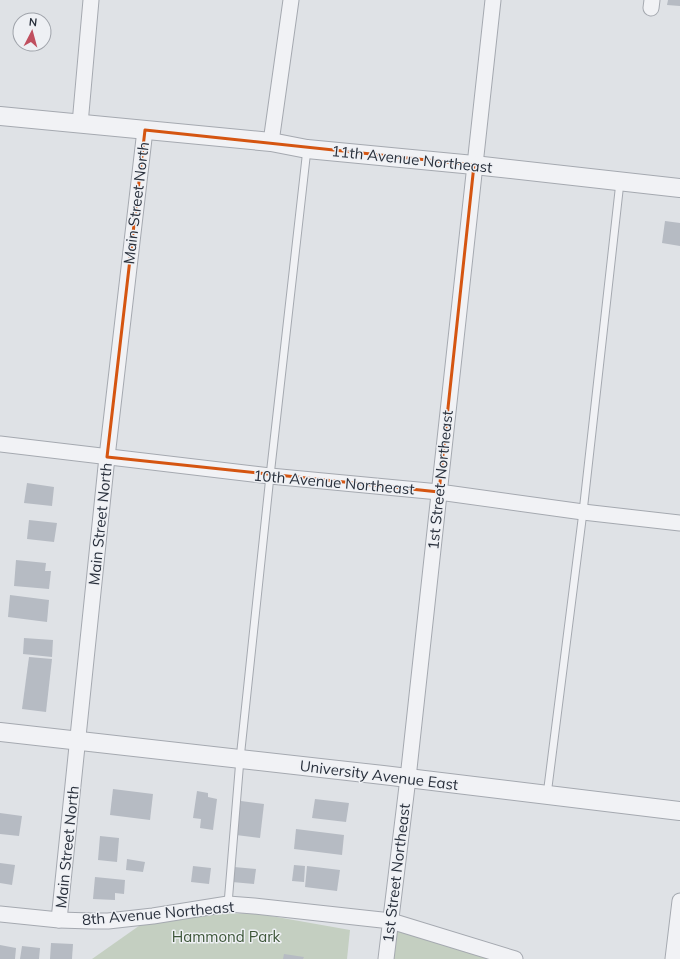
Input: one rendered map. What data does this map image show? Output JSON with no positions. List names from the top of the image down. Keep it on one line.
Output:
{"streets":{"street":["11th Avenue Northeast","Main Street North","1st Street Northeast","10th Avenue Northeast","University Avenue East","8th Avenue Northeast"]},"crossings":[["11th Avenue Northeast","Main Street North"],["11th Avenue Northeast","1st Street Northeast"],["Main Street North","10th Avenue Northeast"],["Main Street North","University Avenue East"],["Main Street North","8th Avenue Northeast"],["1st Street Northeast","10th Avenue Northeast"],["1st Street Northeast","University Avenue East"],["1st Street Northeast","8th Avenue Northeast"]],"parks":["Hammond Park"],"north":"top"}
